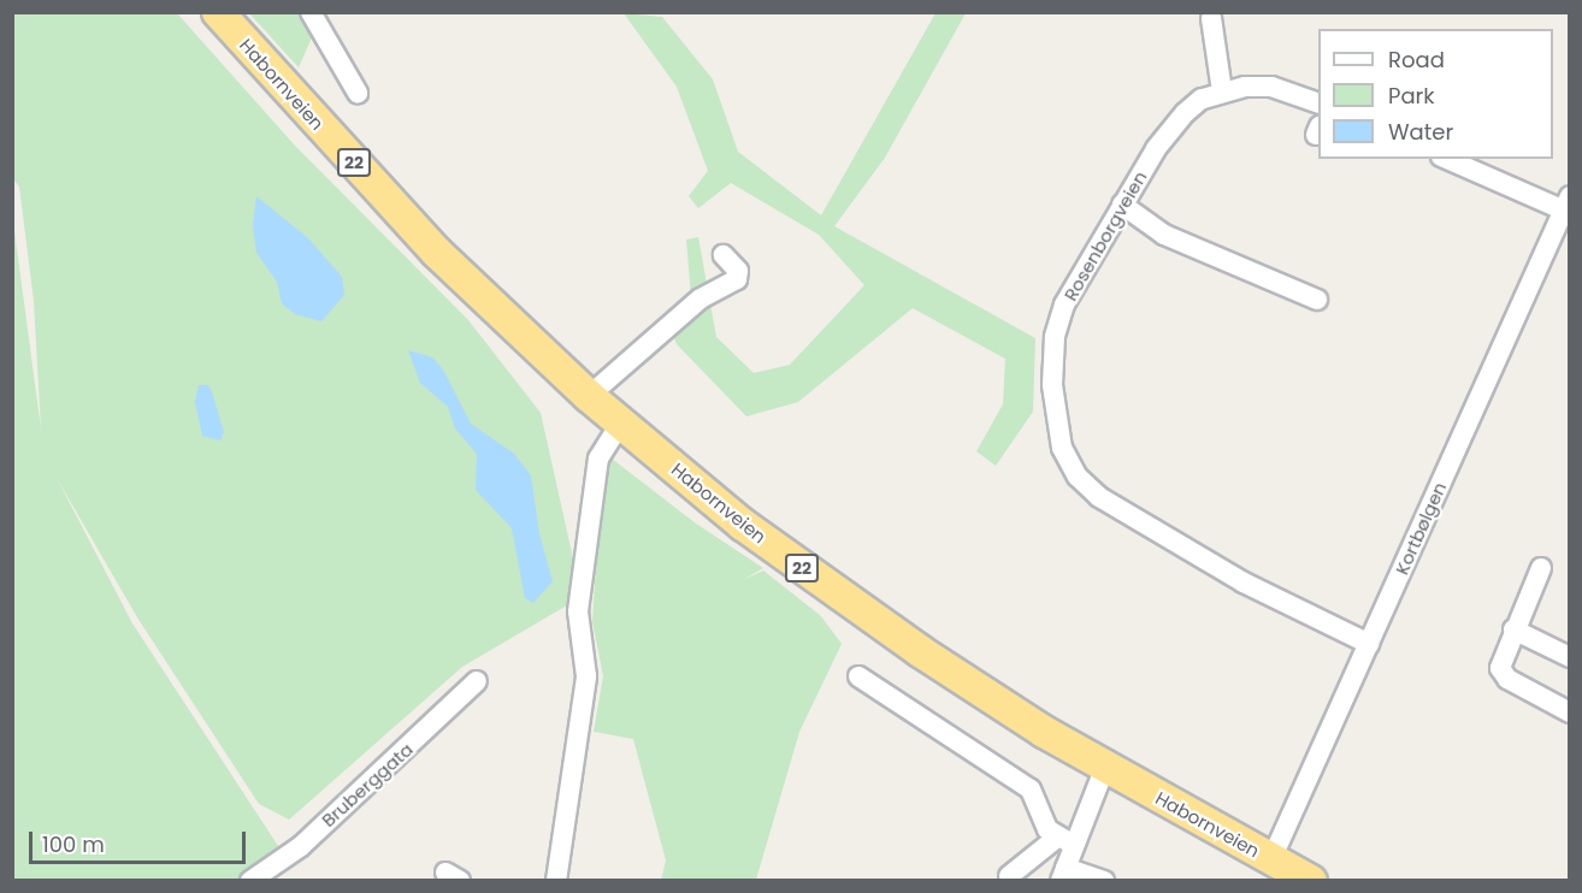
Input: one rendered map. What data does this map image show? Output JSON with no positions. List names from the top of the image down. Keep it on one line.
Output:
{"streets":{"highway":["Habornveien","22"],"street":["Rosenborgveien","Kortbølgen","Bruberggata"]},"crossings":[["Habornveien","Kortbølgen"],["Rosenborgveien","Kortbølgen"]],"legend":["Road","Park","Water"],"scale_bar":"100 m"}
